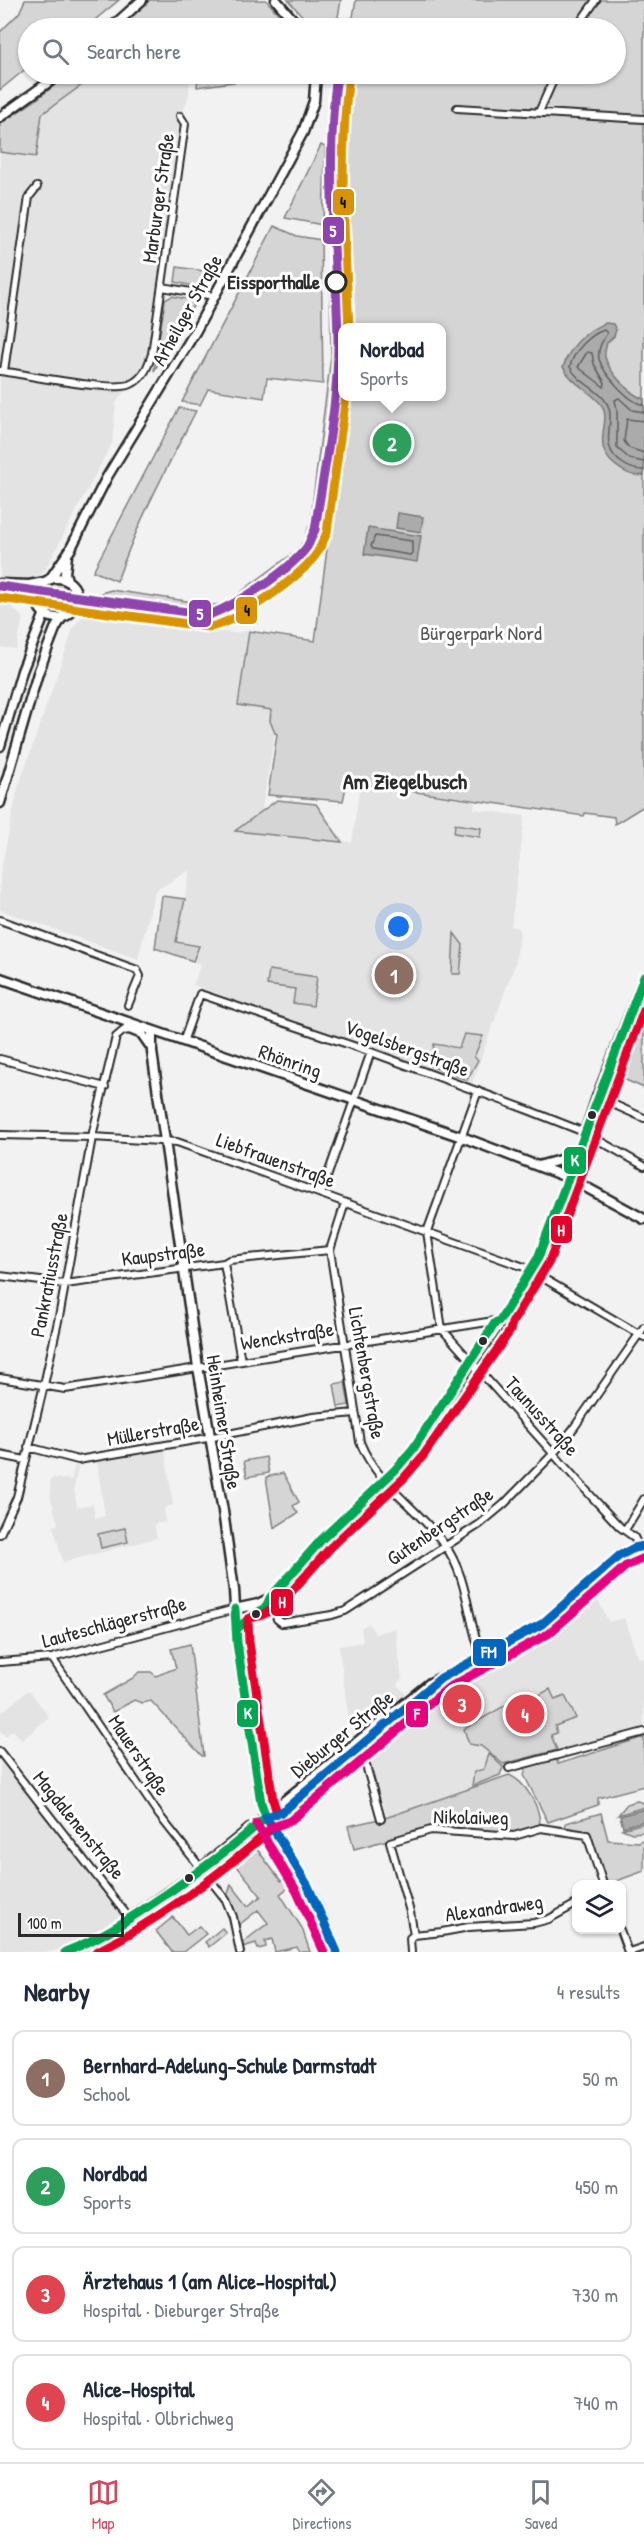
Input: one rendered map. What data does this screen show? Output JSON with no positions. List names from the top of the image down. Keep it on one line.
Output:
{"streets":{"main road":["Arheilger Straße","Rhönring","Heinheimer Straße","Dieburger Straße"],"street":["Marburger Straße","Vogelsbergstraße","Liebfrauenstraße","Kaupstraße","Pankratiusstraße","Wenckstraße","Lichtenbergstraße","Taunusstraße","Müllerstraße","Gutenbergstraße","Lauteschlägerstraße","Mauerstraße","Nikolaiweg","Magdalenenstraße","Alexandraweg"]},"crossings":[["Marburger Straße","Arheilger Straße"],["Vogelsbergstraße","Rhönring"],["Rhönring","Heinheimer Straße"],["Liebfrauenstraße","Pankratiusstraße"],["Liebfrauenstraße","Lichtenbergstraße"],["Liebfrauenstraße","Heinheimer Straße"],["Liebfrauenstraße","Gutenbergstraße"],["Kaupstraße","Pankratiusstraße"],["Kaupstraße","Lichtenbergstraße"],["Kaupstraße","Heinheimer Straße"],["Pankratiusstraße","Wenckstraße"],["Pankratiusstraße","Müllerstraße"],["Wenckstraße","Lichtenbergstraße"],["Wenckstraße","Taunusstraße"],["Wenckstraße","Heinheimer Straße"],["Lichtenbergstraße","Müllerstraße"],["Lichtenbergstraße","Gutenbergstraße"],["Lichtenbergstraße","Dieburger Straße"],["Taunusstraße","Gutenbergstraße"],["Taunusstraße","Dieburger Straße"],["Heinheimer Straße","Müllerstraße"],["Heinheimer Straße","Lauteschlägerstraße"],["Heinheimer Straße","Dieburger Straße"],["Lauteschlägerstraße","Mauerstraße"],["Dieburger Straße","Mauerstraße"],["Dieburger Straße","Magdalenenstraße"],["Nikolaiweg","Alexandraweg"]],"districts":["Am Ziegelbusch"],"parks":["Bürgerpark Nord"],"places":["Eissporthalle"],"lines":["transit line 5","tram line 4","transit line K","transit line H","transit line FM","transit line F"],"scale_bar":"100 m","page":{"search":"Search here","popup":["Nordbad","Sports"],"pins":["2","1","3","4"],"scale":"100 m","heading":["Nearby","4 results"],"list":[{"mark":"1","name":"Bernhard-Adelung-Schule Darmstadt","note":"School","value":"50 m"},{"mark":"2","name":"Nordbad","note":"Sports","value":"450 m"},{"mark":"3","name":"Ärztehaus 1 (am Alice-Hospital)","note":"Hospital · Dieburger Straße","value":"730 m"},{"mark":"4","name":"Alice-Hospital","note":"Hospital · Olbrichweg","value":"740 m"}],"nav":["Map","Directions","Saved"]}}
